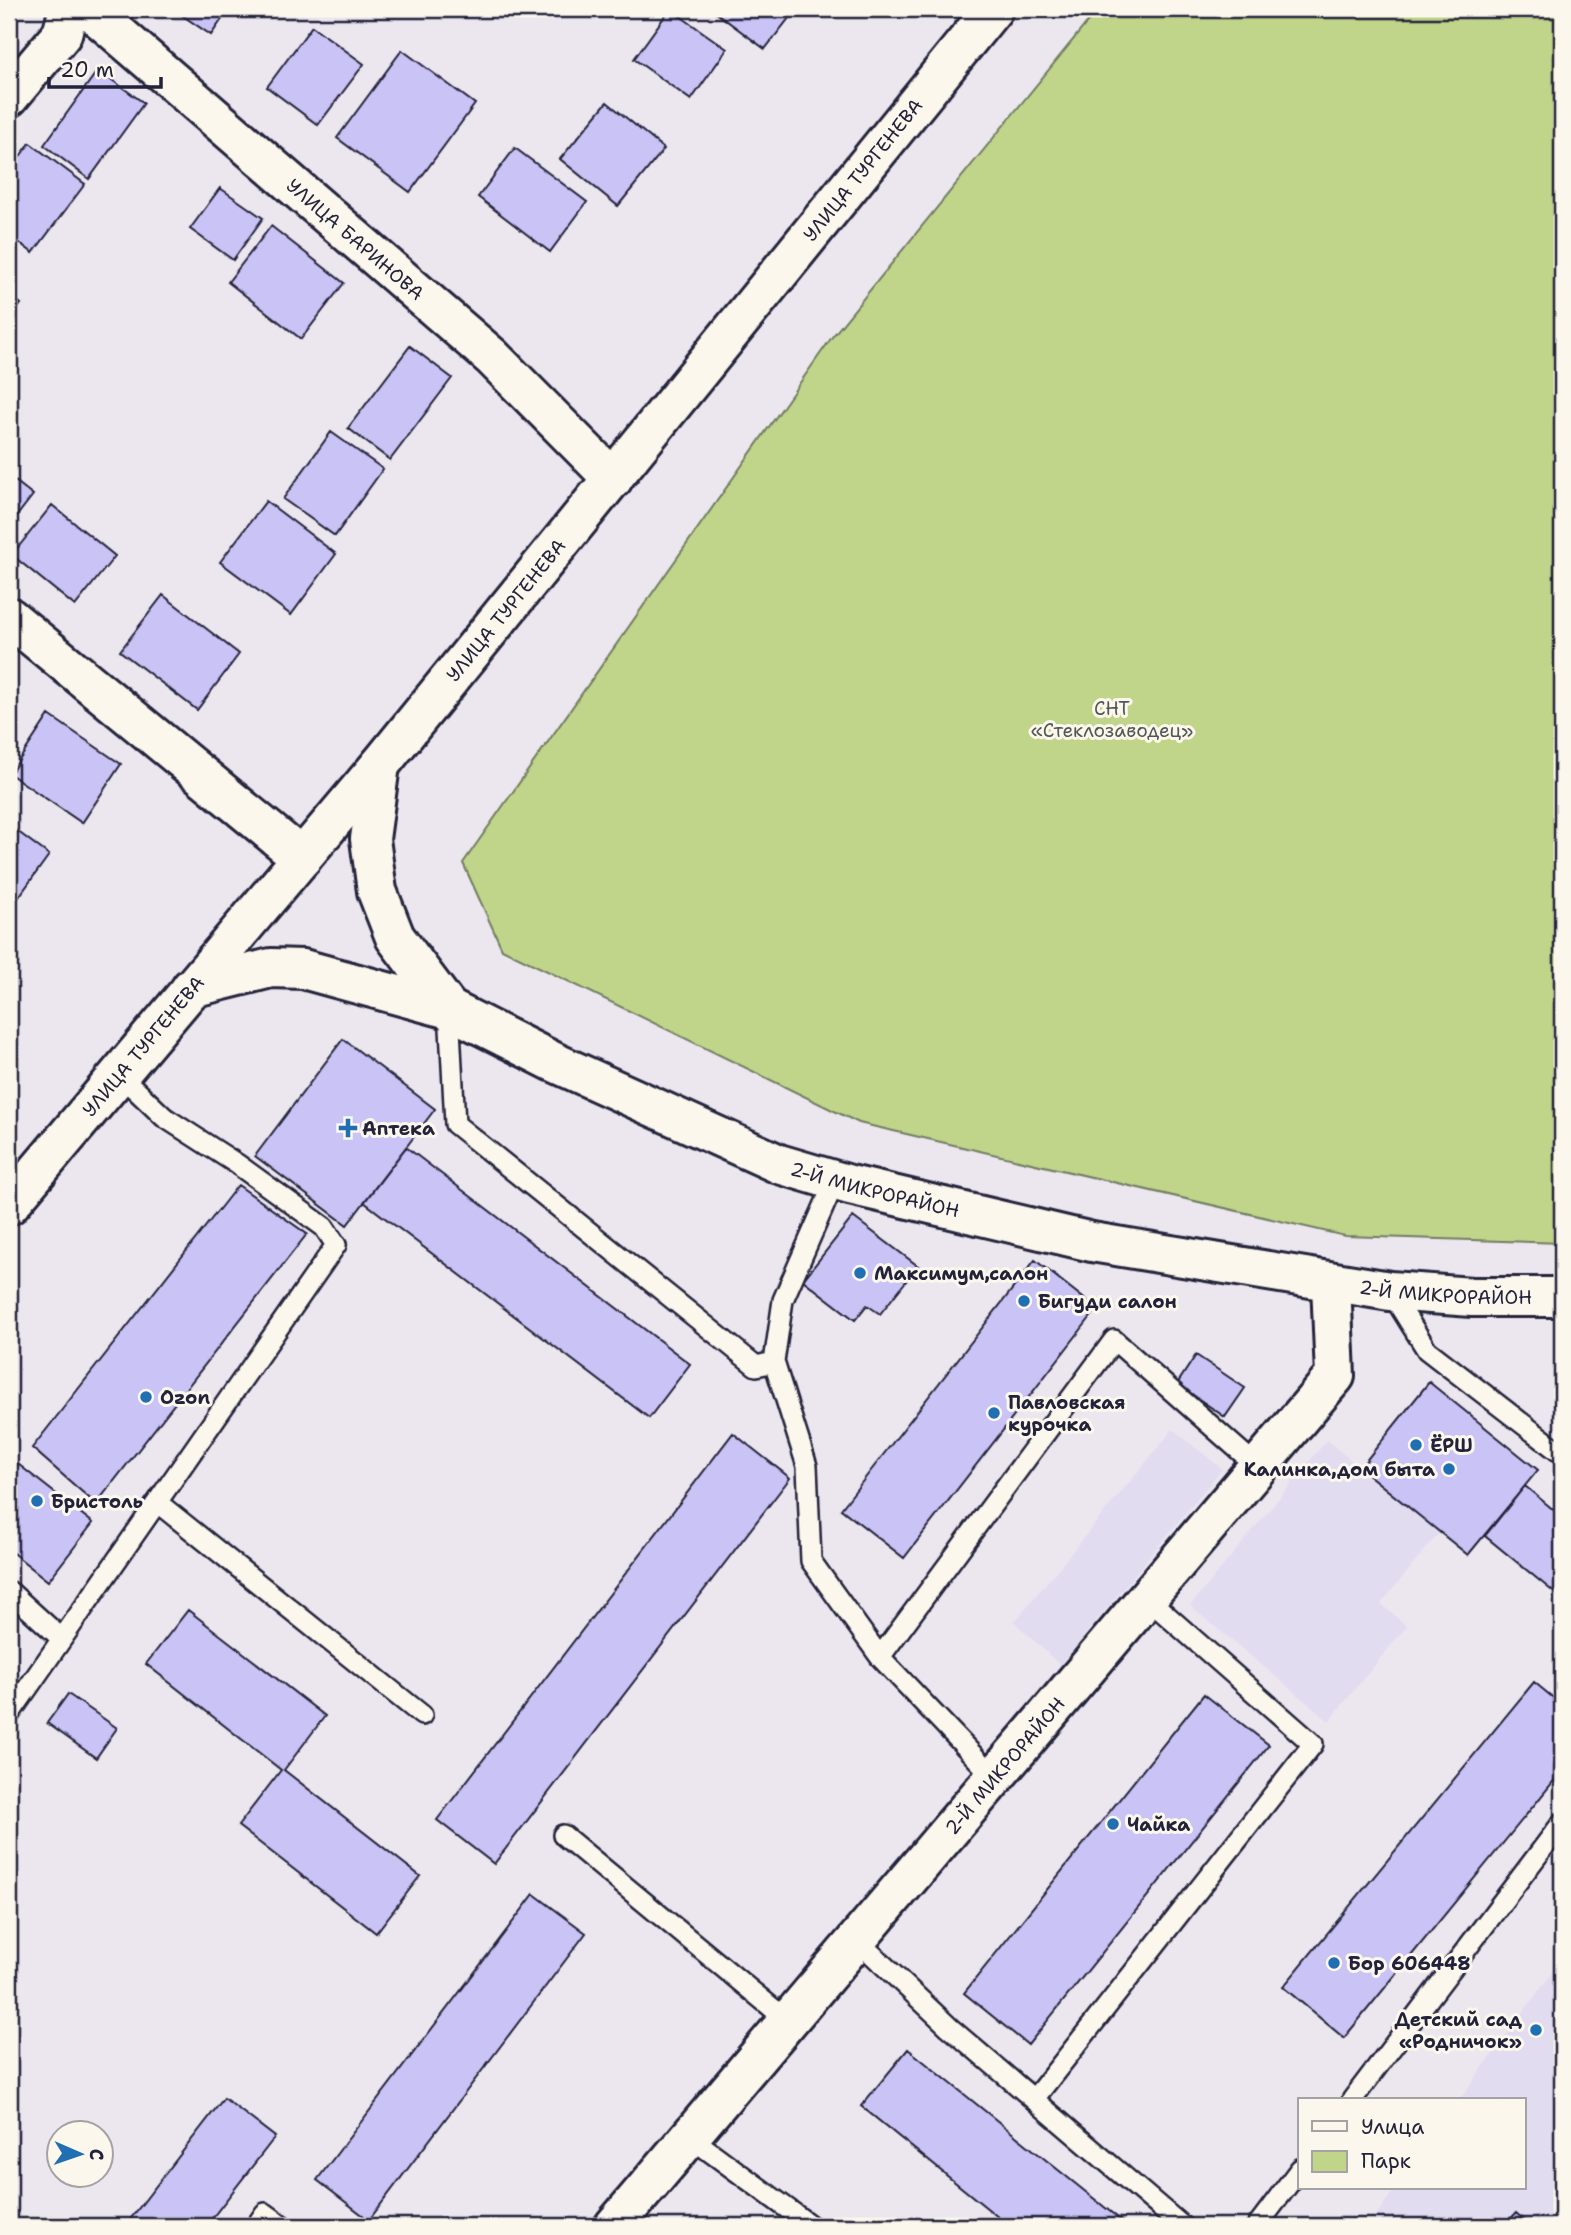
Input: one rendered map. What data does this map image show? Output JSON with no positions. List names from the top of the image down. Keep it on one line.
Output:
{"streets":{"street":["УЛИЦА ТУРГЕНЕВА","УЛИЦА БАРИНОВА","2-Й МИКРОРАЙОН"]},"crossings":[["УЛИЦА ТУРГЕНЕВА","УЛИЦА БАРИНОВА"]],"parks":["СНТ «Стеклозаводец»"],"places":{"health":["Аптека"],"other":["Максимум,салон","Бигуди салон","Ozon","Павловская курочка","ЁРШ","Калинка,дом быта","Бристоль","Чайка","Бор 606448","Детский сад «Родничок»"]},"legend":["Улица","Парк"],"scale_bar":"20 m","north":"right"}
